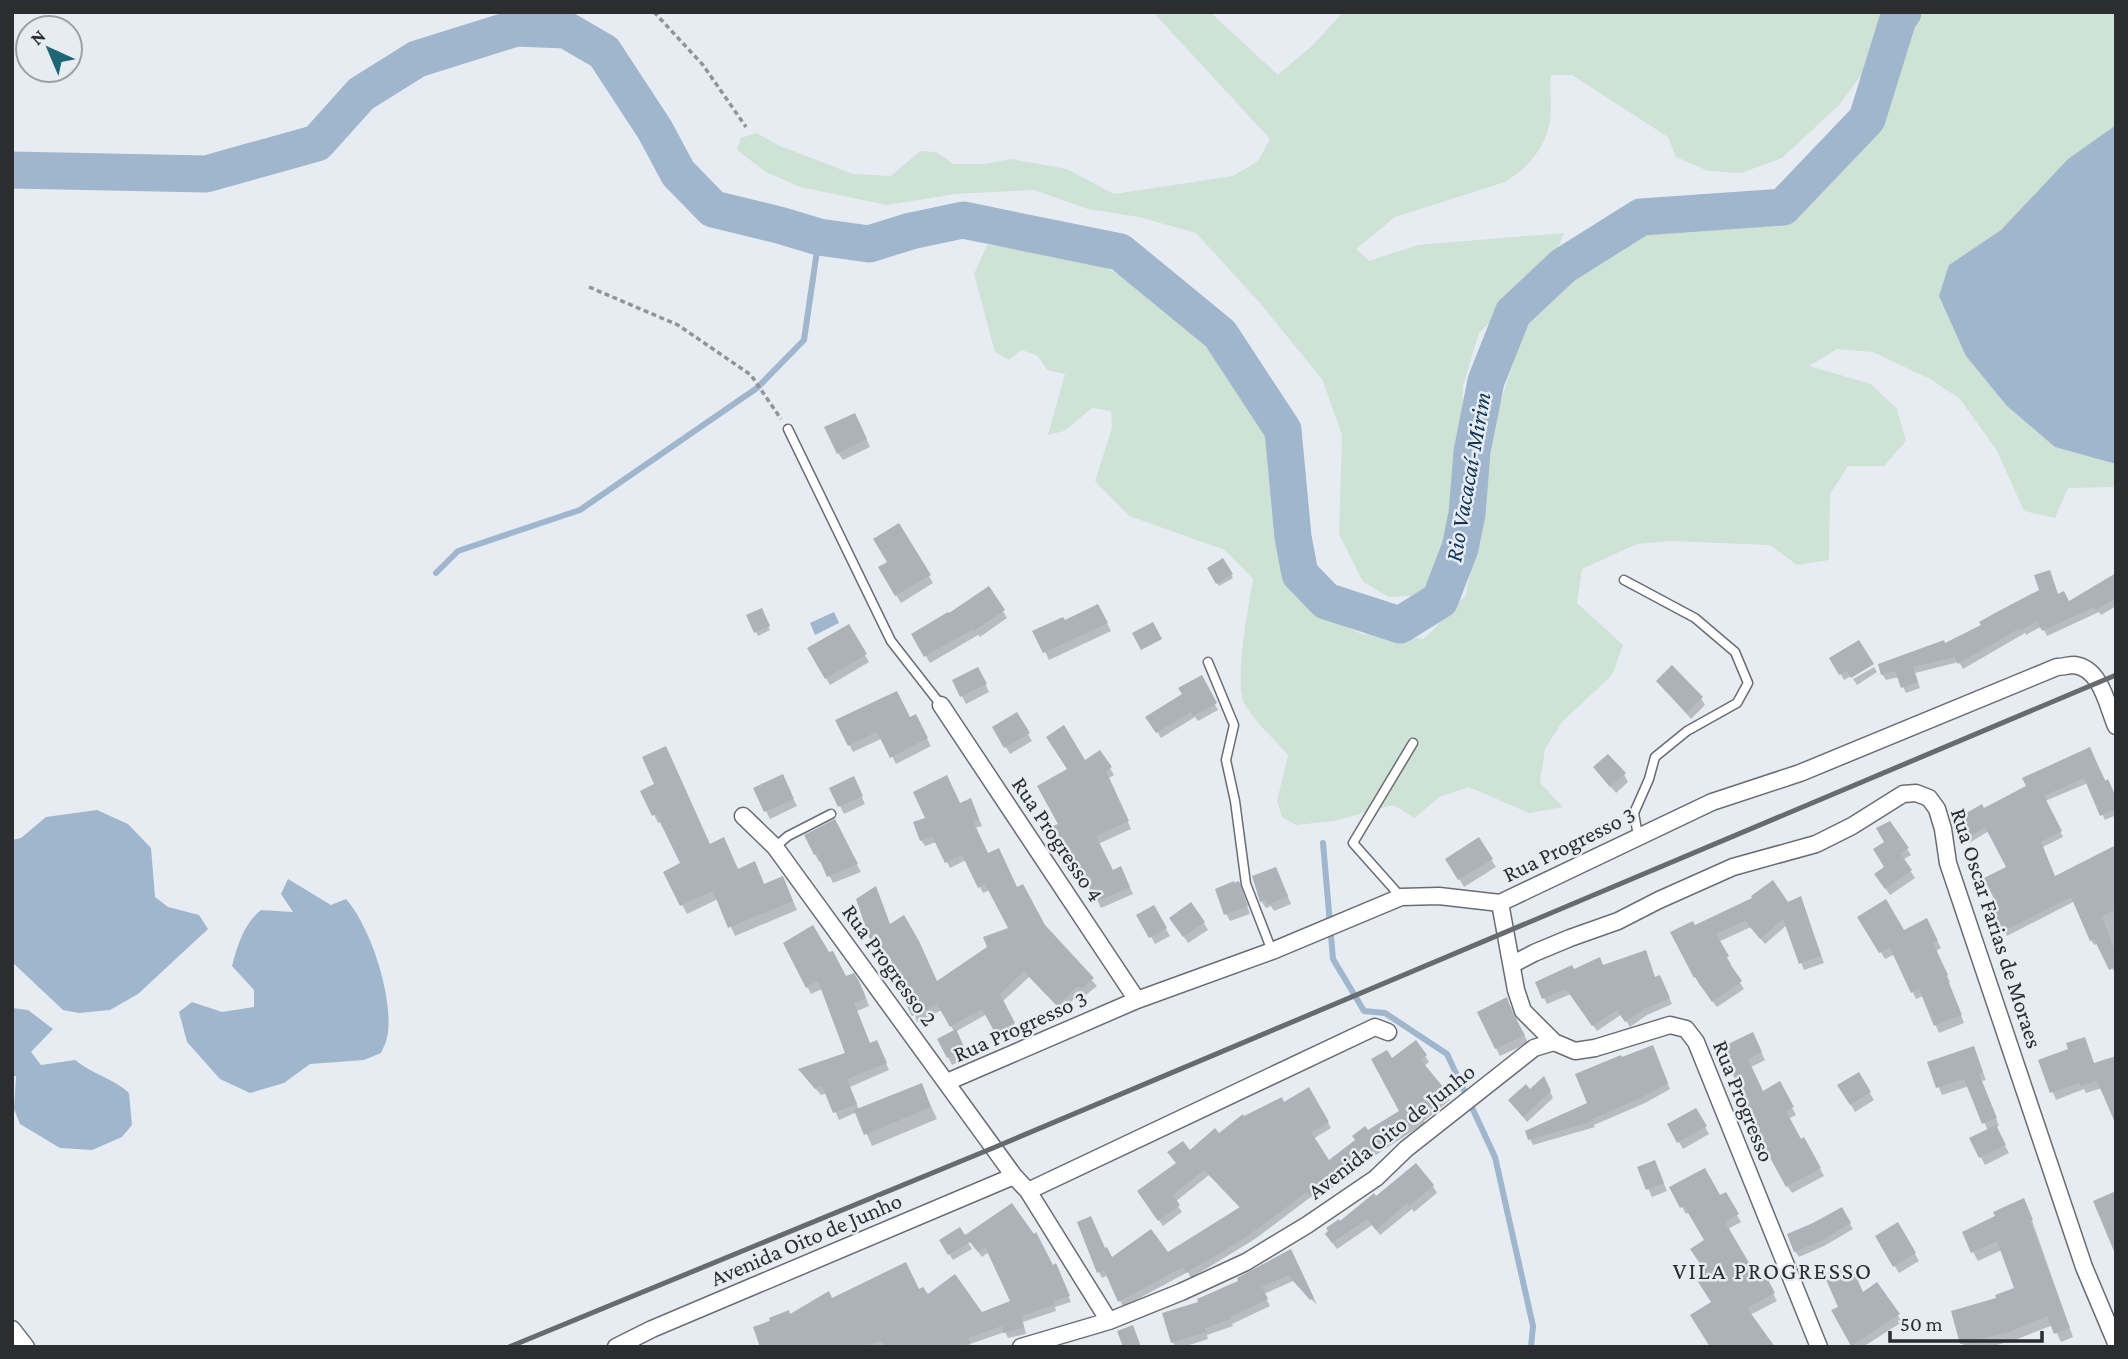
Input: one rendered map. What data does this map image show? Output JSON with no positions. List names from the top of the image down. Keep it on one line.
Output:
{"streets":{"street":["Rua Progresso 4","Rua Progresso 3","Rua Oscar Farias de Moraes","Rua Progresso 2","Rua Progresso","Avenida Oito de Junho"]},"crossings":[["Rua Progresso 4","Rua Progresso 3"],["Rua Progresso 3","Rua Progresso 2"],["Rua Progresso 2","Avenida Oito de Junho"],["Rua Progresso","Avenida Oito de Junho"]],"districts":["VILA PROGRESSO"],"water":["Rio Vacacaí-Mirim"],"scale_bar":"50 m","north":"top left"}
